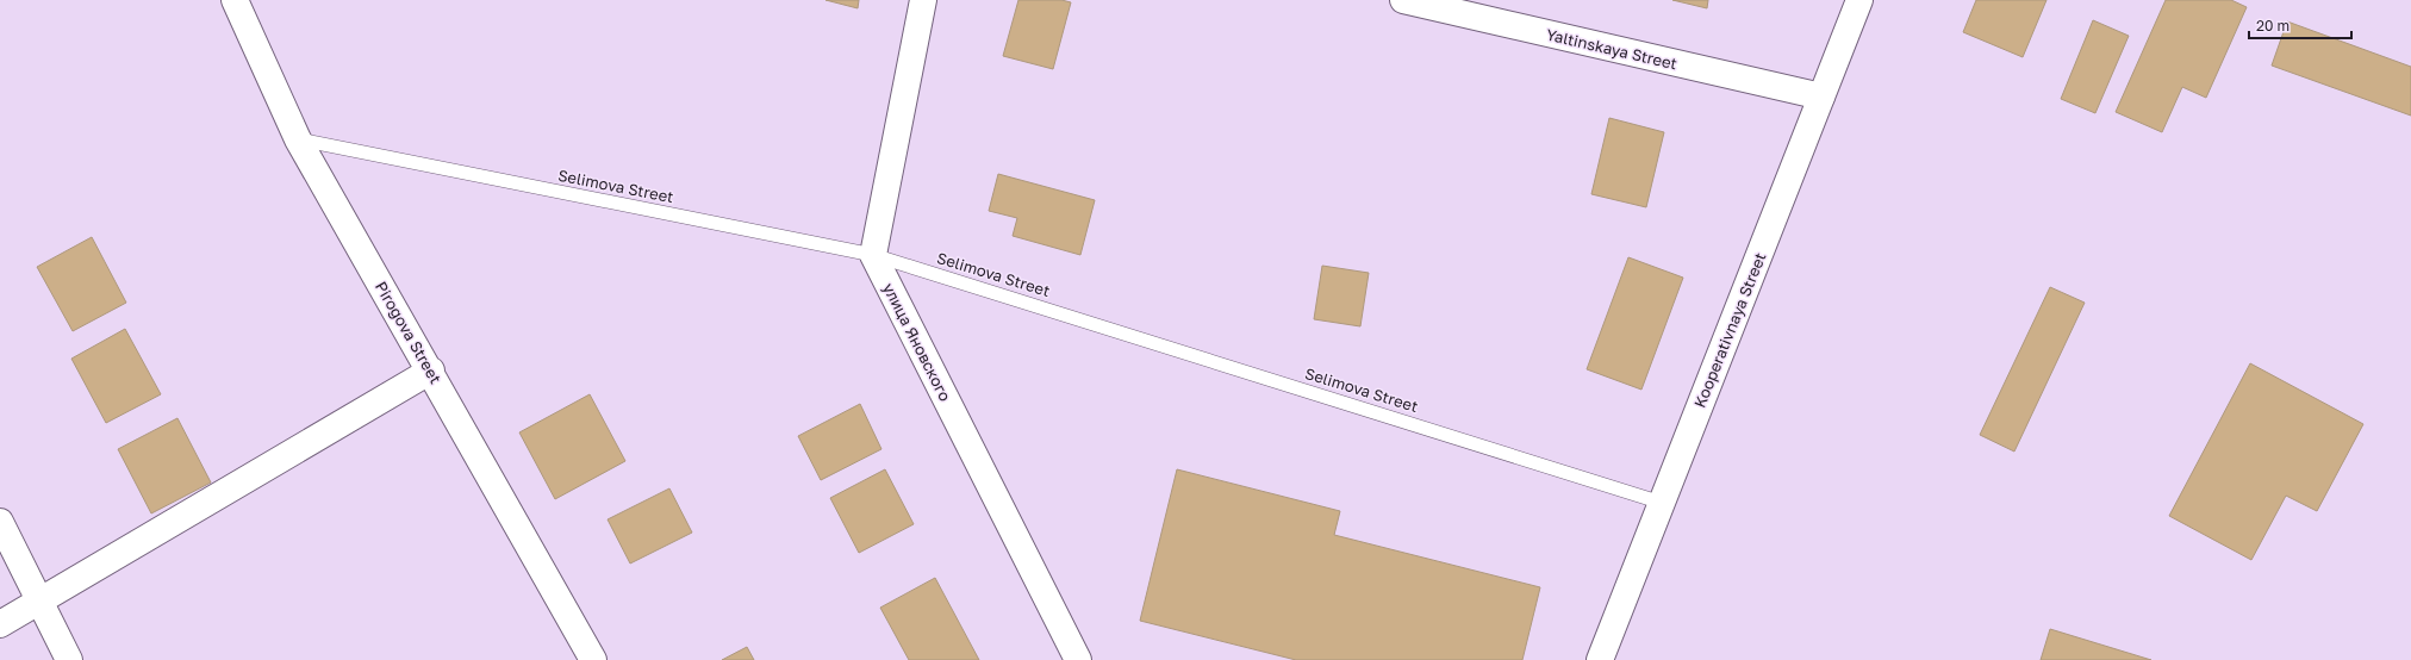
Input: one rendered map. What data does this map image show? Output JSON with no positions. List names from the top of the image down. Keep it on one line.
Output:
{"streets":{"street":["Yaltinskaya Street","Kooperativnaya Street","Pirogova Street","улица Яновского"],"lane":["Selimova Street"]},"crossings":[["Yaltinskaya Street","Kooperativnaya Street"],["Selimova Street","Kooperativnaya Street"],["Selimova Street","Pirogova Street"],["Selimova Street","улица Яновского"]],"scale_bar":"20 m"}
